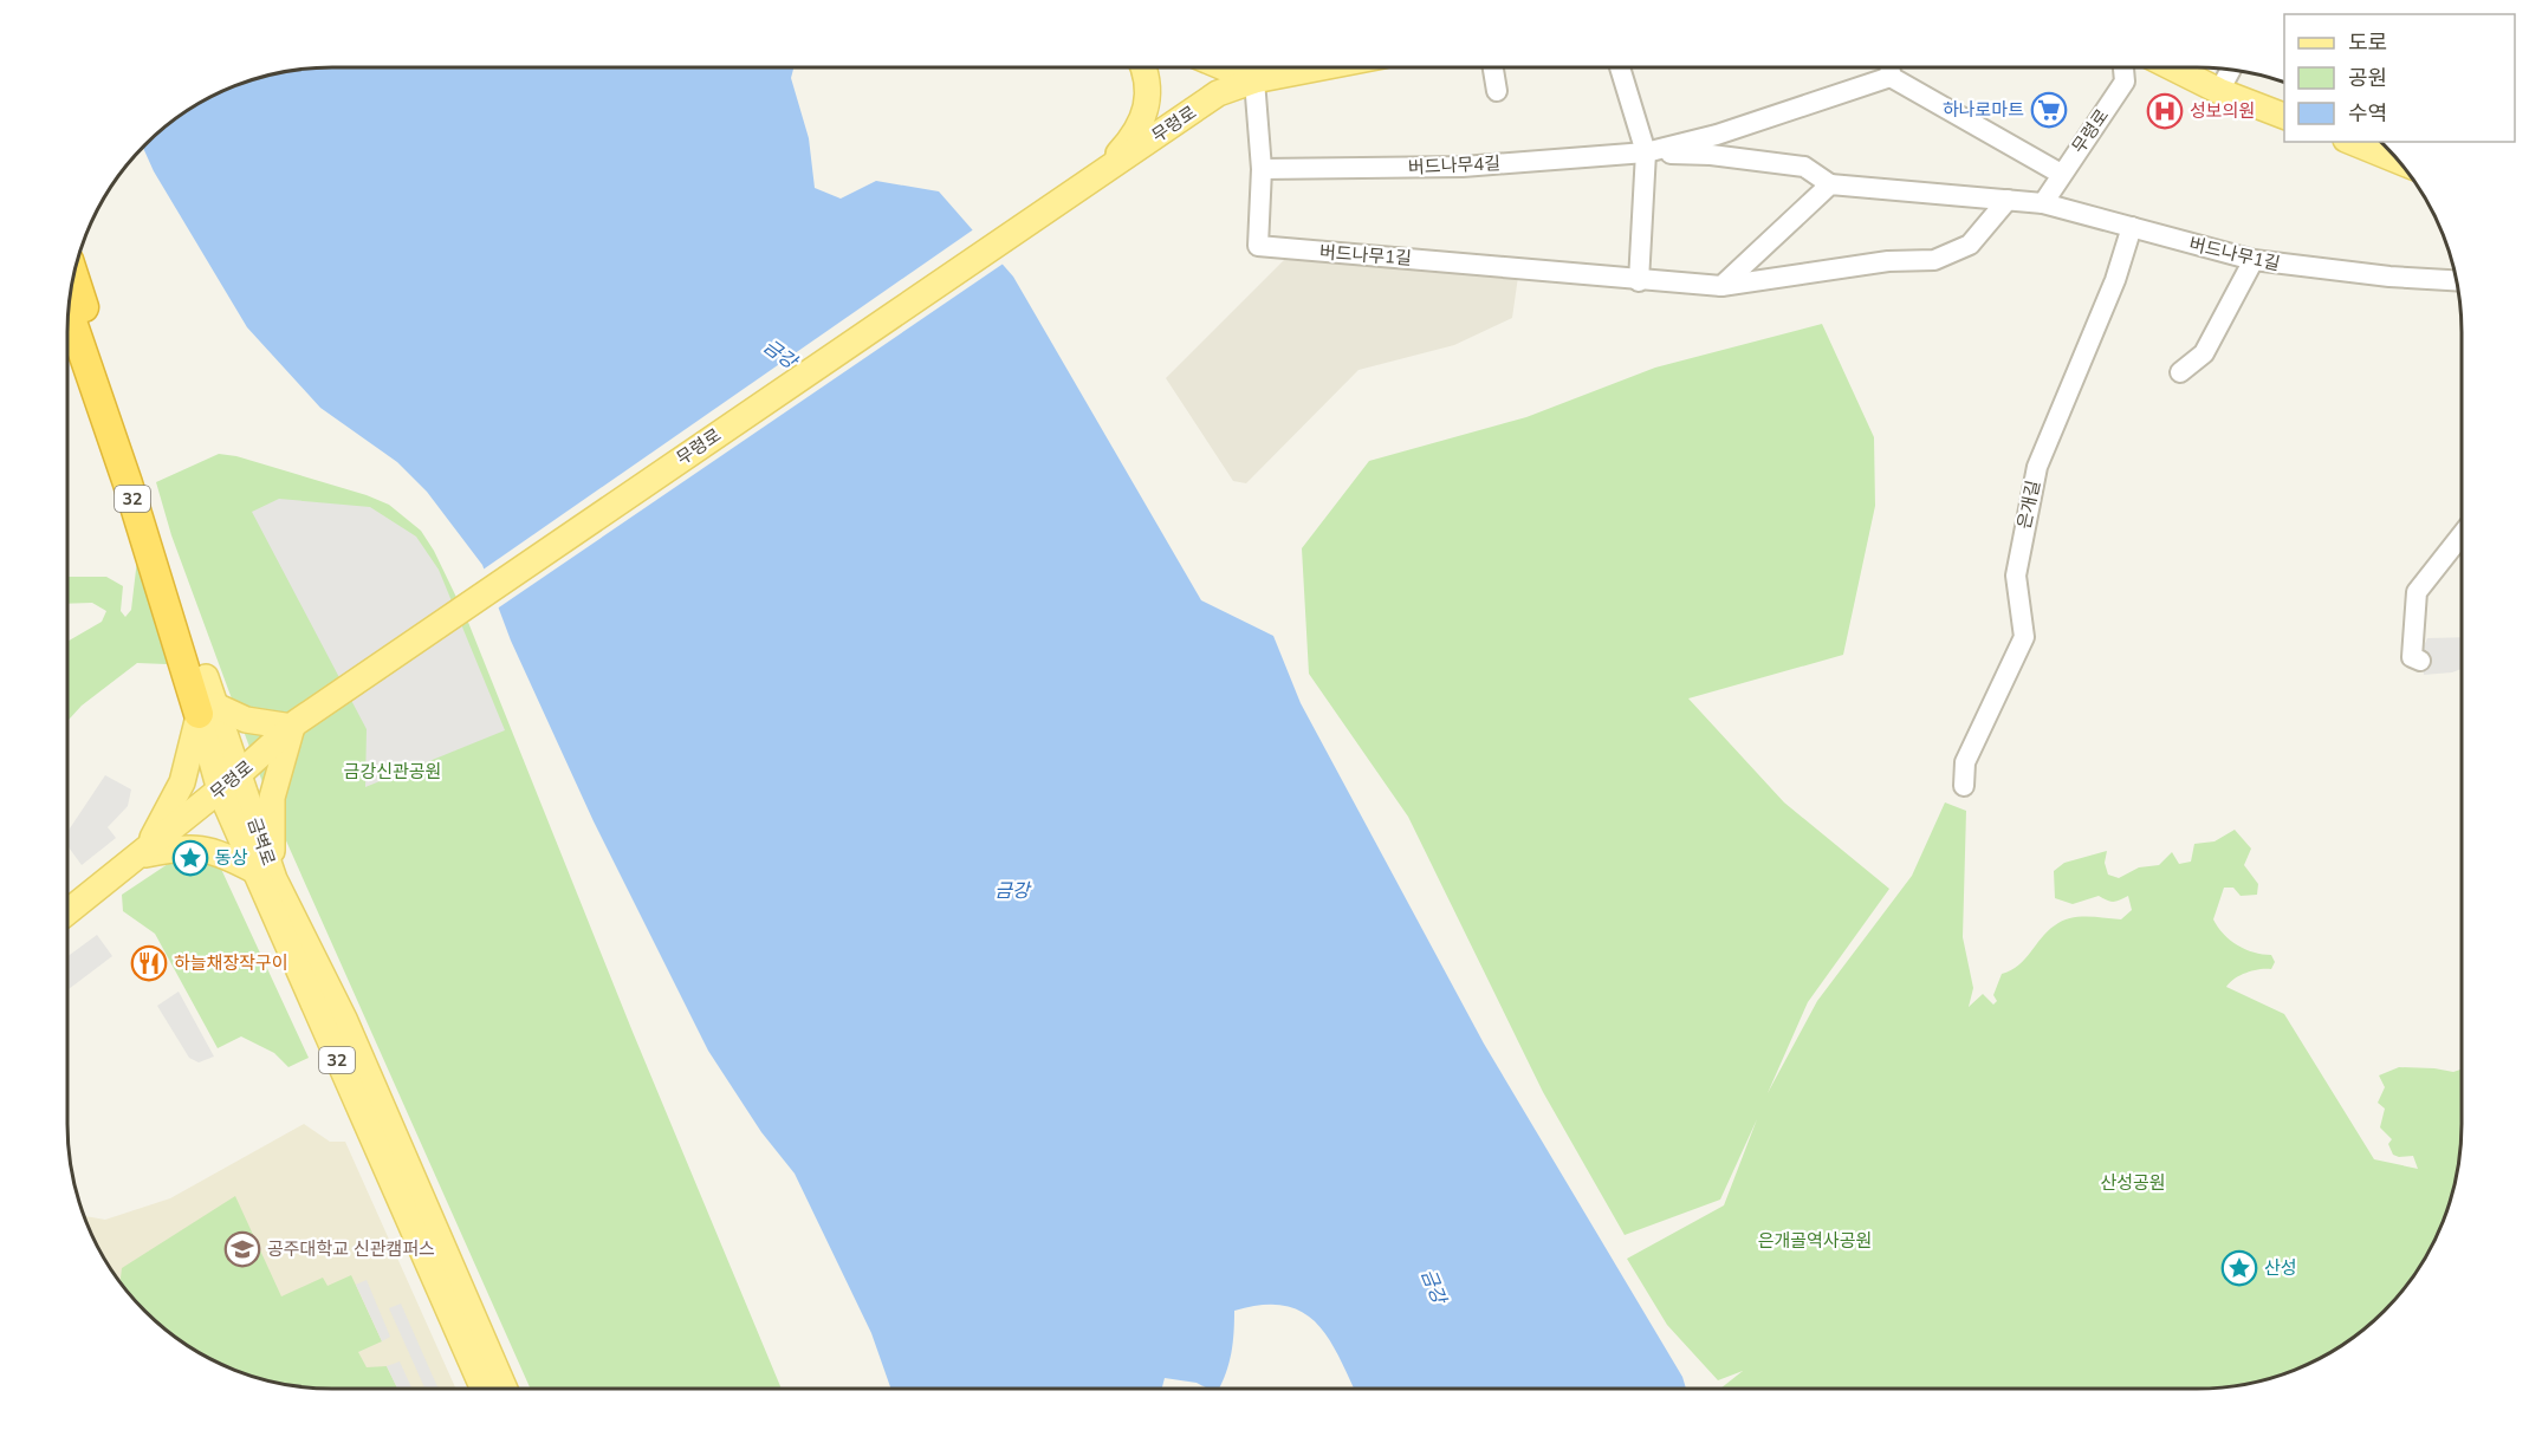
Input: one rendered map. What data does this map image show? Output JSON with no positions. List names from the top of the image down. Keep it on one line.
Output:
{"streets":{"highway":["32","금벽로"],"main road":["무령로"],"street":["버드나무4길","버드나무1길","은개길"]},"crossings":[["무령로","버드나무1길"],["무령로","금벽로"],["버드나무4길","버드나무1길"],["버드나무1길","은개길"]],"water":["금강"],"parks":["금강신관공원","산성공원","은개골역사공원"],"places":{"supermarket":["하나로마트"],"hospital":["성보의원"],"place":["동상","산성"],"restaurant":["하늘채장작구이"],"school or university":["공주대학교 신관캠퍼스"]},"legend":["도로","공원","수역"]}
